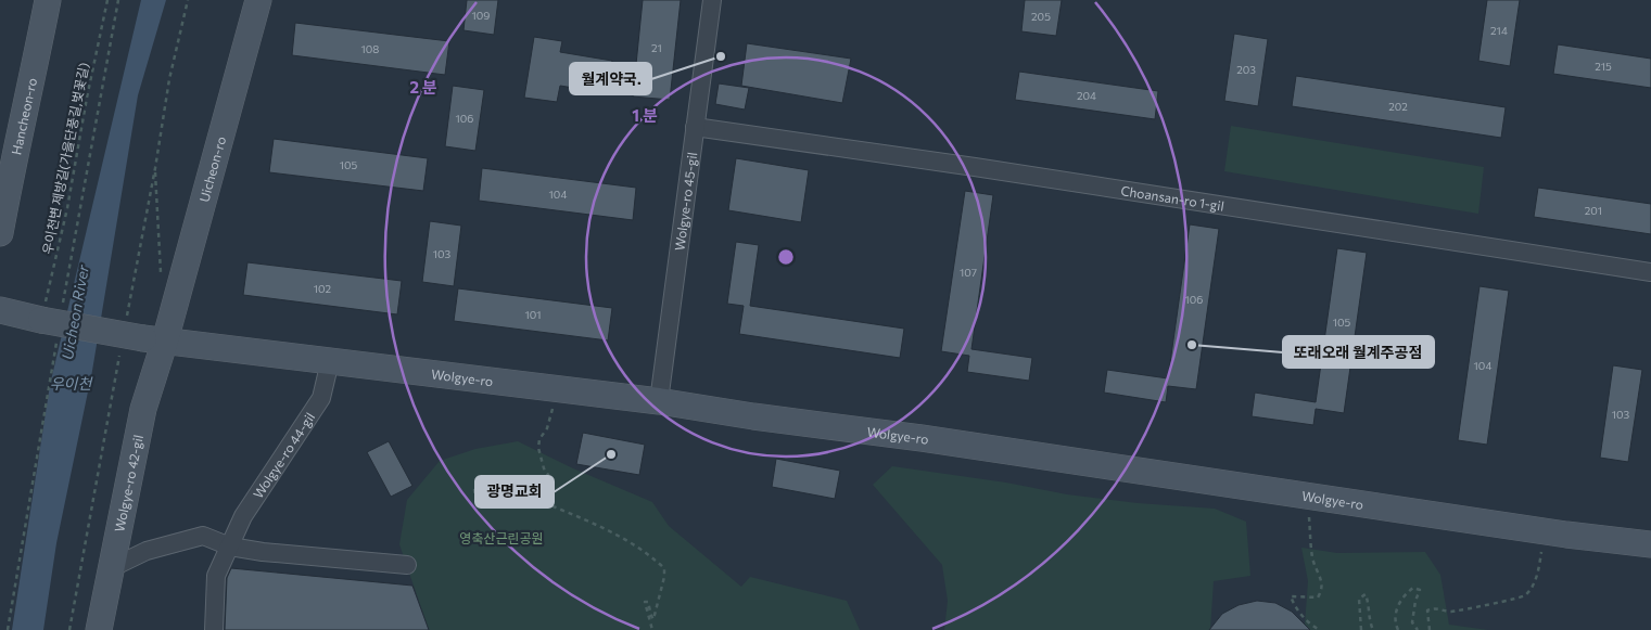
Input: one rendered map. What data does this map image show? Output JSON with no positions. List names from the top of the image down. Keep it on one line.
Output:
{"streets":{"main road":["Hancheon-ro","Uicheon-ro","Wolgye-ro","Wolgye-ro 42-gil"],"street":["Choansan-ro 1-gil","Wolgye-ro 45-gil","Wolgye-ro 44-gil"],"path":["우이천변 제방길(가을단풍길,벚꽃길)"]},"crossings":[["우이천변 제방길(가을단풍길,벚꽃길)","Wolgye-ro"],["Uicheon-ro","Wolgye-ro"],["Uicheon-ro","Wolgye-ro 42-gil"],["Choansan-ro 1-gil","Wolgye-ro 45-gil"],["Wolgye-ro 45-gil","Wolgye-ro"],["Wolgye-ro","Wolgye-ro 44-gil"],["Wolgye-ro","Wolgye-ro 42-gil"]],"water":["Uicheon River","우이천"],"parks":["영축산근린공원"],"places":["월계약국.","또래오래 월계주공점","광명교회"],"house_numbers":["109","205","214","21","108","215","203","204","202","106","105","104","201","103","107","102","106","101","105","104","103"],"rings":["2 분","1 분"]}
